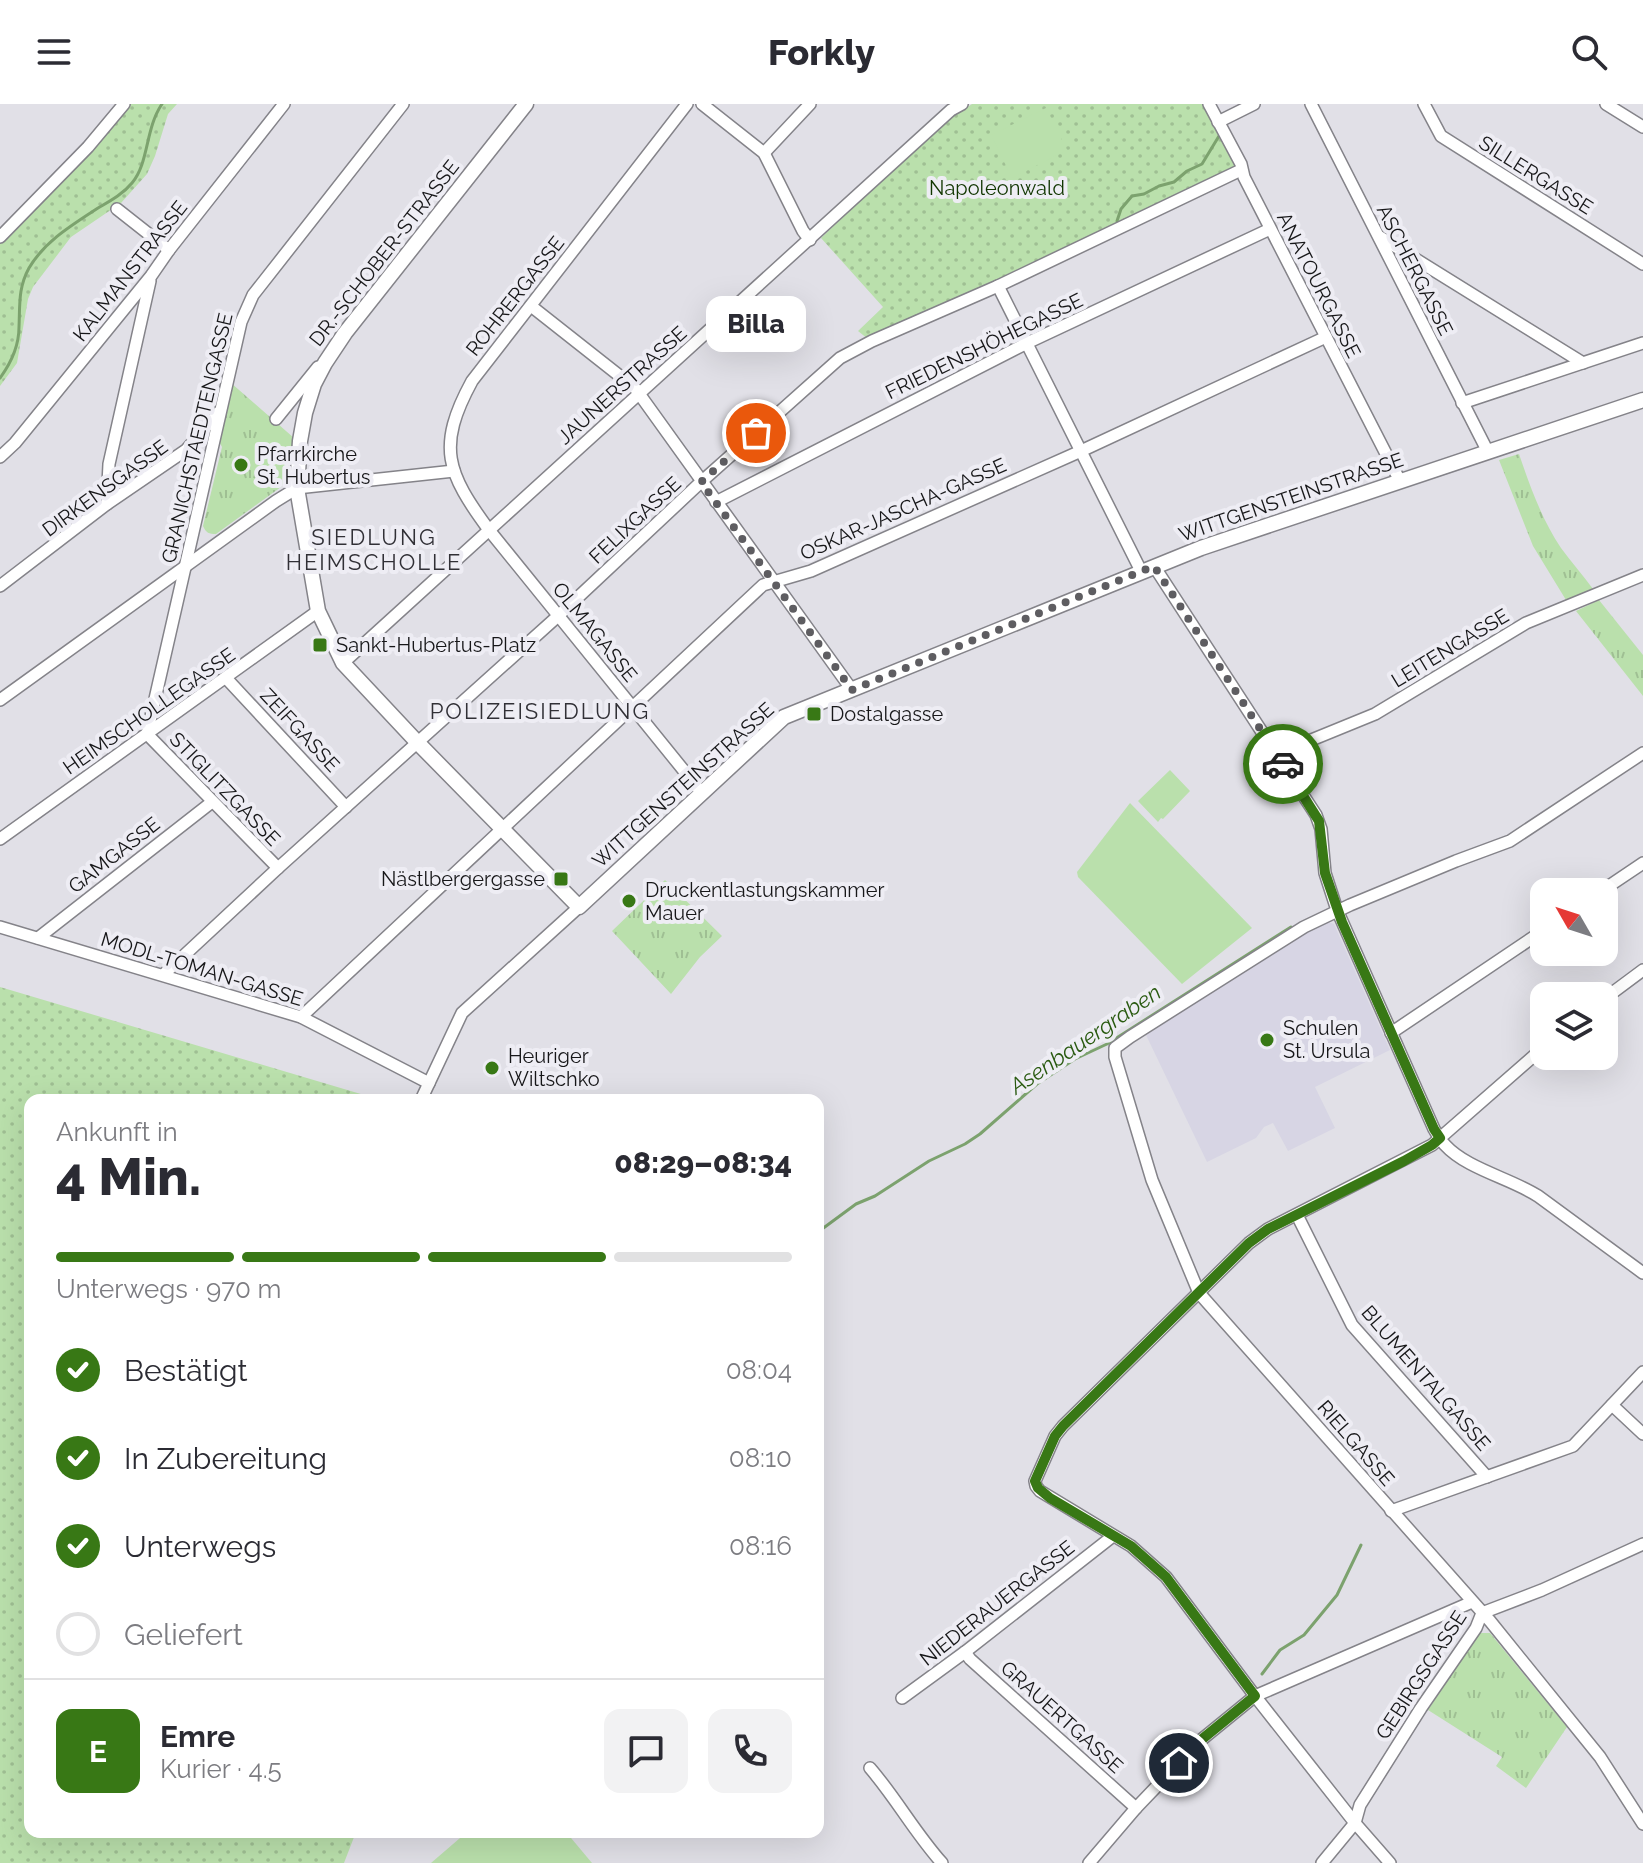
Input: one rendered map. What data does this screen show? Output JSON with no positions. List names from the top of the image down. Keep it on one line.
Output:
{"streets":{"street":["SILLERGASSE","DR.-SCHOBER-STRASSE","ASCHERGASSE","KALMANSTRASSE","ANATOURGASSE","ROHRERGASSE","FRIEDENSHÖHEGASSE","JAUNERSTRASSE","GRANICHSTAEDTENGASSE","DIRKENSGASSE","WITTGENSTEINSTRASSE","OSKAR-JASCHA-GASSE","FELIXGASSE","OLMAGASSE","LEITENGASSE","HEIMSCHOLLEGASSE","ZEIFGASSE","STIGLITZGASSE","GAMGASSE","MODL-TOMAN-GASSE","BLUMENTALGASSE","RIELGASSE","NIEDERAUERGASSE","GEBIRGSGASSE","GRAUERTGASSE"]},"crossings":[["ASCHERGASSE","WITTGENSTEINSTRASSE"],["ANATOURGASSE","FRIEDENSHÖHEGASSE"],["ANATOURGASSE","WITTGENSTEINSTRASSE"],["ANATOURGASSE","OSKAR-JASCHA-GASSE"],["ANATOURGASSE","FELIXGASSE"],["ROHRERGASSE","JAUNERSTRASSE"],["ROHRERGASSE","OLMAGASSE"],["JAUNERSTRASSE","OLMAGASSE"],["GRANICHSTAEDTENGASSE","DIRKENSGASSE"],["GRANICHSTAEDTENGASSE","HEIMSCHOLLEGASSE"],["GRANICHSTAEDTENGASSE","STIGLITZGASSE"],["WITTGENSTEINSTRASSE","OLMAGASSE"],["WITTGENSTEINSTRASSE","MODL-TOMAN-GASSE"],["OSKAR-JASCHA-GASSE","OLMAGASSE"],["OSKAR-JASCHA-GASSE","MODL-TOMAN-GASSE"],["FELIXGASSE","OLMAGASSE"],["FELIXGASSE","ZEIFGASSE"],["FELIXGASSE","STIGLITZGASSE"],["FELIXGASSE","MODL-TOMAN-GASSE"],["HEIMSCHOLLEGASSE","ZEIFGASSE"],["HEIMSCHOLLEGASSE","STIGLITZGASSE"],["STIGLITZGASSE","GAMGASSE"],["GAMGASSE","MODL-TOMAN-GASSE"],["RIELGASSE","GEBIRGSGASSE"],["NIEDERAUERGASSE","GRAUERTGASSE"]],"districts":["SIEDLUNG HEIMSCHOLLE","POLIZEISIEDLUNG"],"water":["Asenbauergraben"],"parks":["Napoleonwald"],"places":{"other":["Billa","Pfarrkirche St. Hubertus","Druckentlastungskammer Mauer","Schulen St. Ursula","Heuriger Wiltschko"],"transit":["Sankt-Hubertus-Platz","Dostalgasse","Nästlbergergasse"]},"north":"top left","page":{"header":"Forkly","bubble":"Billa","heading":["4 Min.","Ankunft in","08:29–08:34"],"panel":["Emre","Kurier · 4.5"],"bar":"Unterwegs · 970 m","list":[["Bestätigt","08:04"],["In Zubereitung","08:10"],["Unterwegs","08:16"],"Geliefert"],"round":"E"}}
